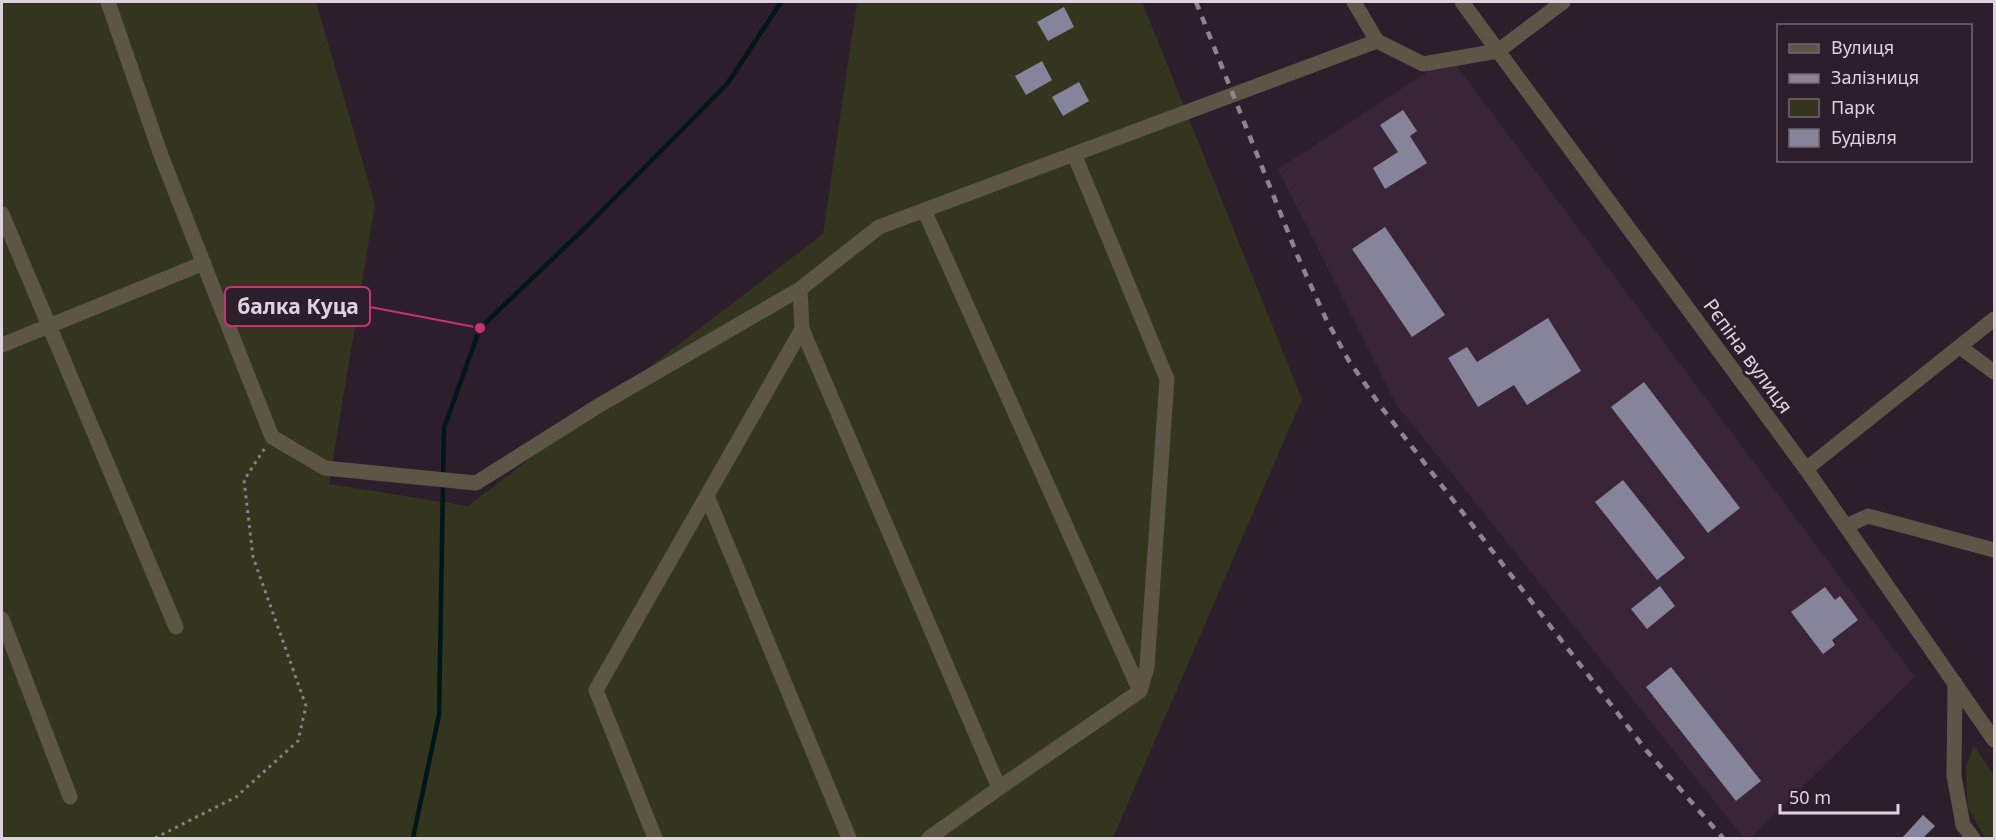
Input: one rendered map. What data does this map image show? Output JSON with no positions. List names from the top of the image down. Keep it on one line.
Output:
{"streets":{"street":["Рєпіна вулиця"]},"places":["балка Куца"],"legend":["Вулиця","Залізниця","Парк","Будівля"],"scale_bar":"50 m"}
